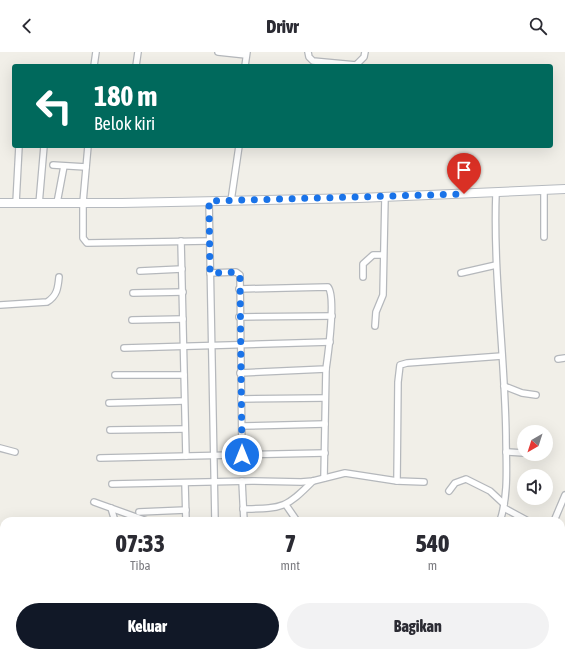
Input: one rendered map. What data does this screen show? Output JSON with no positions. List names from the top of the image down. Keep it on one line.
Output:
{"north":"bottom left","page":{"header":"Drivr","turn":["180 m","Belok kiri"],"eta":["07:33","Tiba","7","mnt","540","m"],"buttons":["Keluar","Bagikan"]}}
